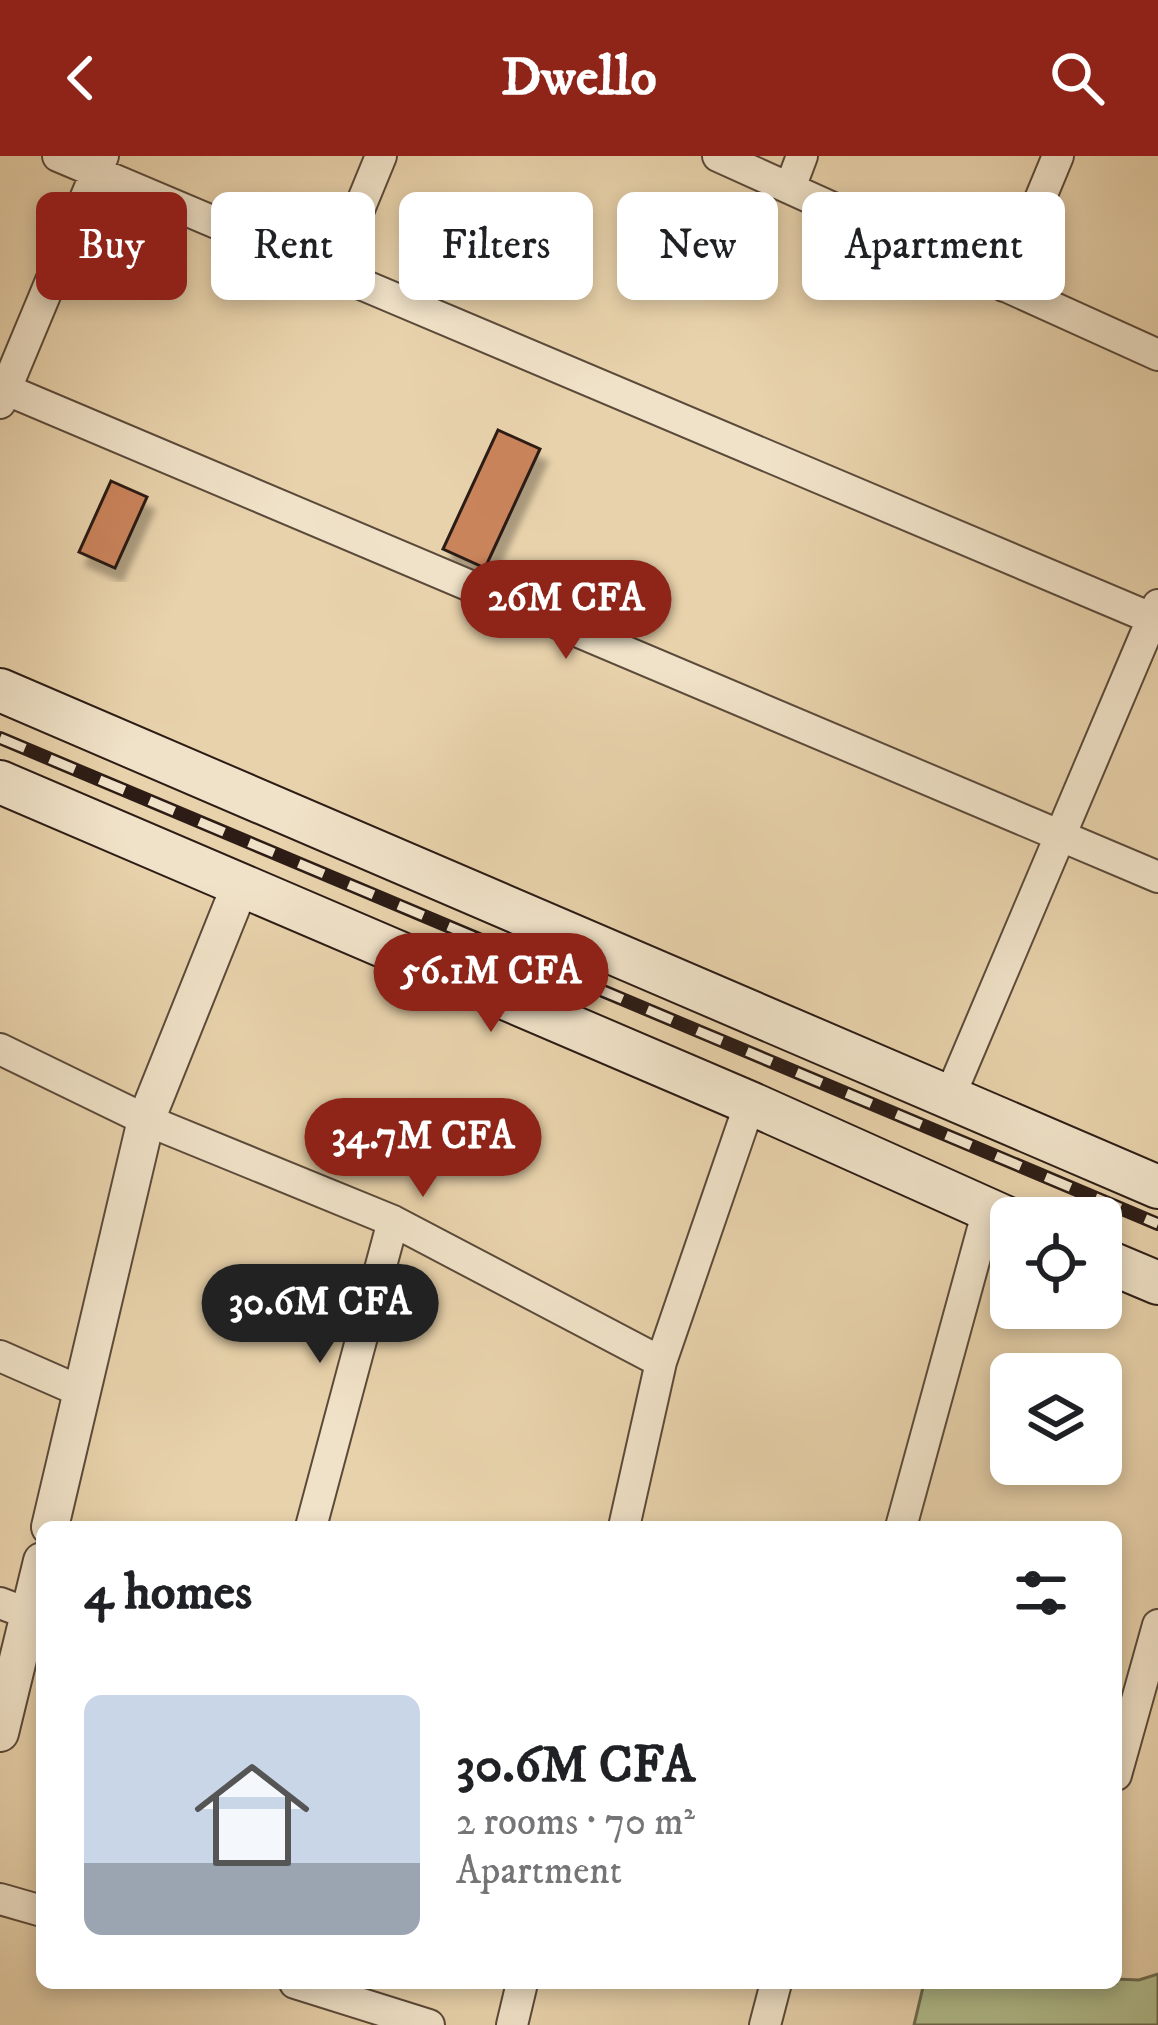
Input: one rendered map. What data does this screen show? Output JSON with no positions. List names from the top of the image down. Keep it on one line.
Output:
{"page":{"header":"Dwello","chip":["Buy","Rent","Filters","New","Apartment"],"price":["26M CFA","56.1M CFA","34.7M CFA","30.6M CFA"],"heading":"4 homes","list":[{"name":"30.6M CFA","note":"2 rooms · 70 m² · Apartment"}]}}
